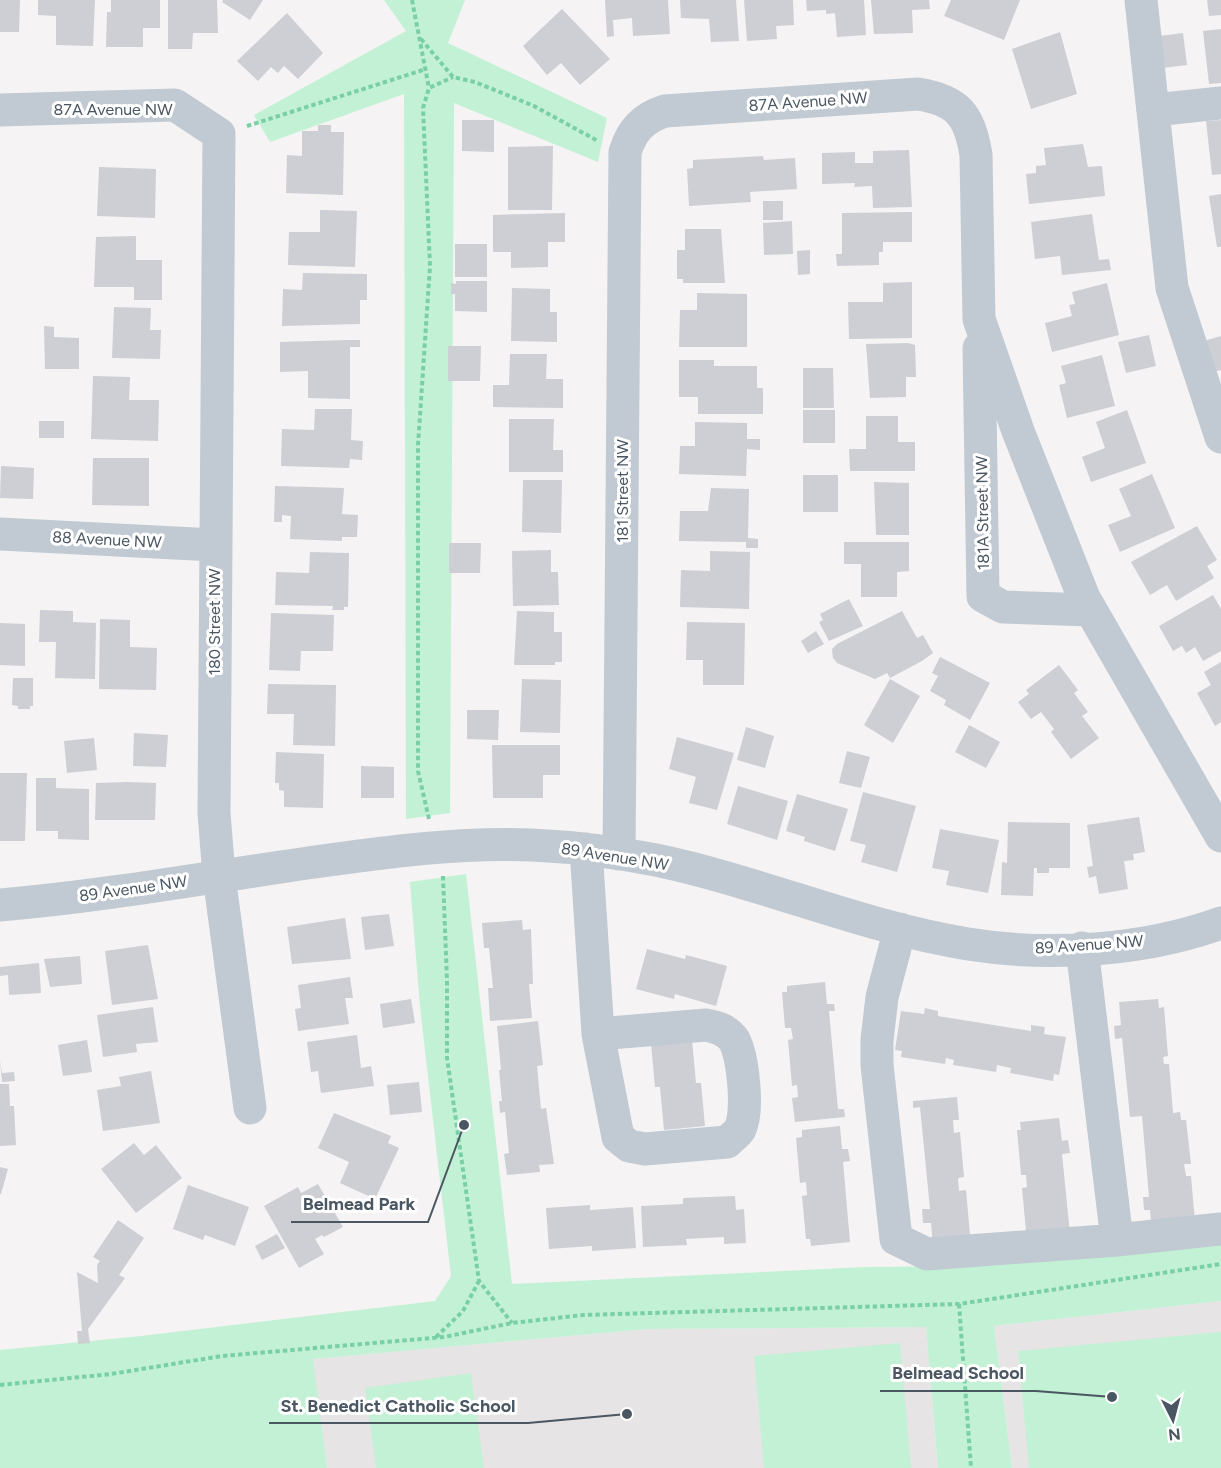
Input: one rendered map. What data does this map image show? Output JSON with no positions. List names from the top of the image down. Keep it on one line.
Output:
{"streets":{"street":["87A Avenue NW","181 Street NW","181A Street NW","88 Avenue NW","180 Street NW","89 Avenue NW"]},"crossings":[["87A Avenue NW","181 Street NW"],["87A Avenue NW","181A Street NW"],["87A Avenue NW","180 Street NW"],["181 Street NW","89 Avenue NW"],["88 Avenue NW","180 Street NW"],["180 Street NW","89 Avenue NW"]],"places":["Belmead Park","Belmead School","St. Benedict Catholic School"],"north":"bottom"}
